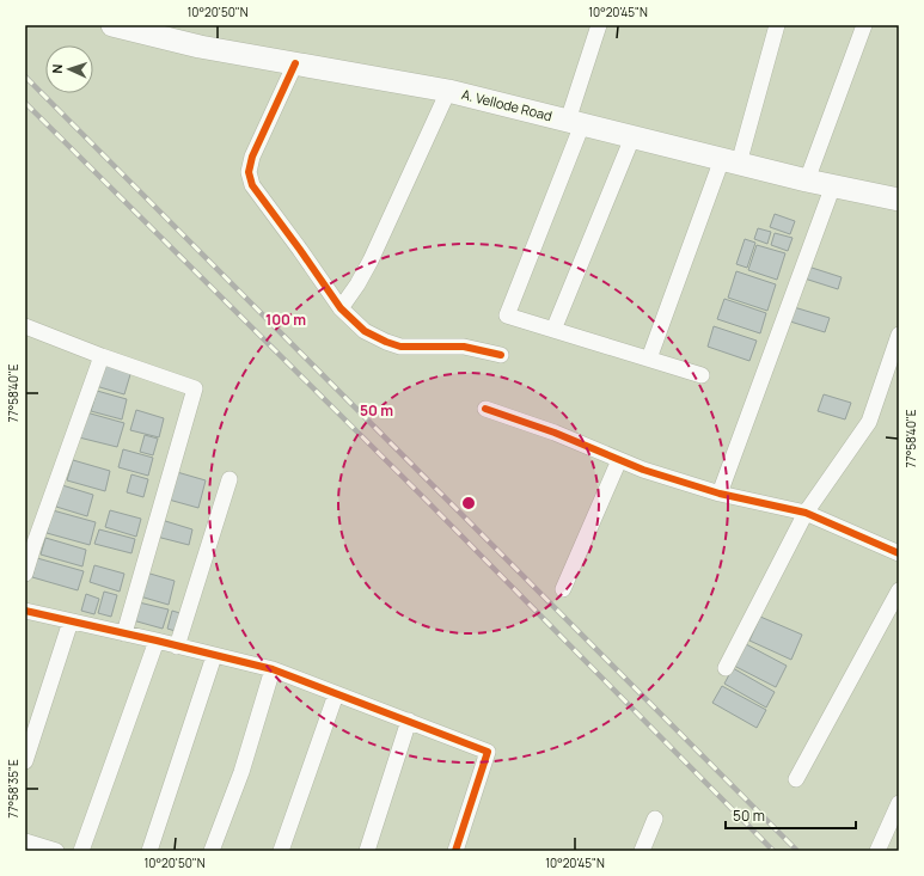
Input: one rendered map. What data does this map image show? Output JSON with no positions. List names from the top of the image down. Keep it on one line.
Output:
{"streets":{"main road":["A. Vellode Road"]},"scale_bar":"50 m","north":"left","coordinates":["10°20'50\"N","10°20'45\"N","77°58'40\"E","77°58'35\"E"],"rings":["100 m","50 m"]}
